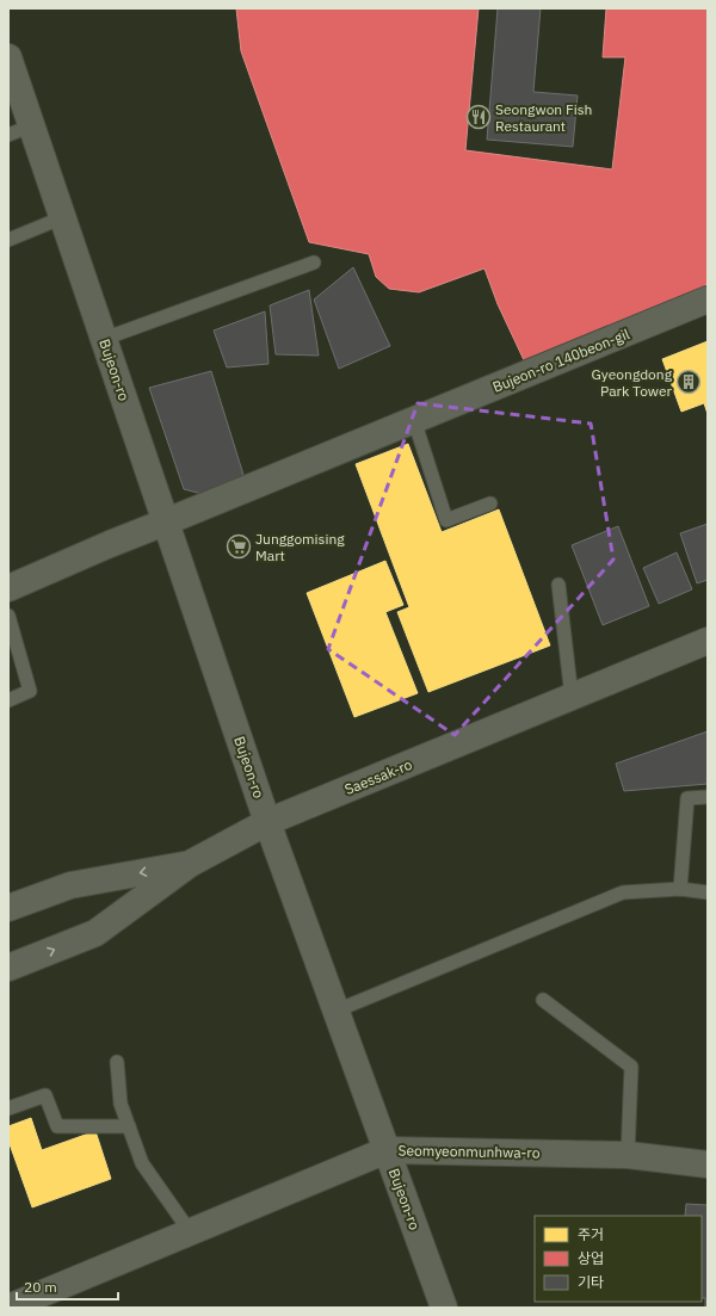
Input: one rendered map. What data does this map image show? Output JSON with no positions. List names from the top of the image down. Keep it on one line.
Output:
{"streets":{"main road":["Bujeon-ro 140beon-gil","Bujeon-ro","Saessak-ro","Seomyeonmunhwa-ro"]},"crossings":[["Bujeon-ro 140beon-gil","Bujeon-ro"],["Bujeon-ro","Saessak-ro"],["Bujeon-ro","Seomyeonmunhwa-ro"]],"places":{"restaurant":["Seongwon Fish Restaurant"],"building":["Gyeongdong Park Tower"],"supermarket":["Junggomising Mart"]},"legend":["주거","상업","기타"],"scale_bar":"20 m"}
